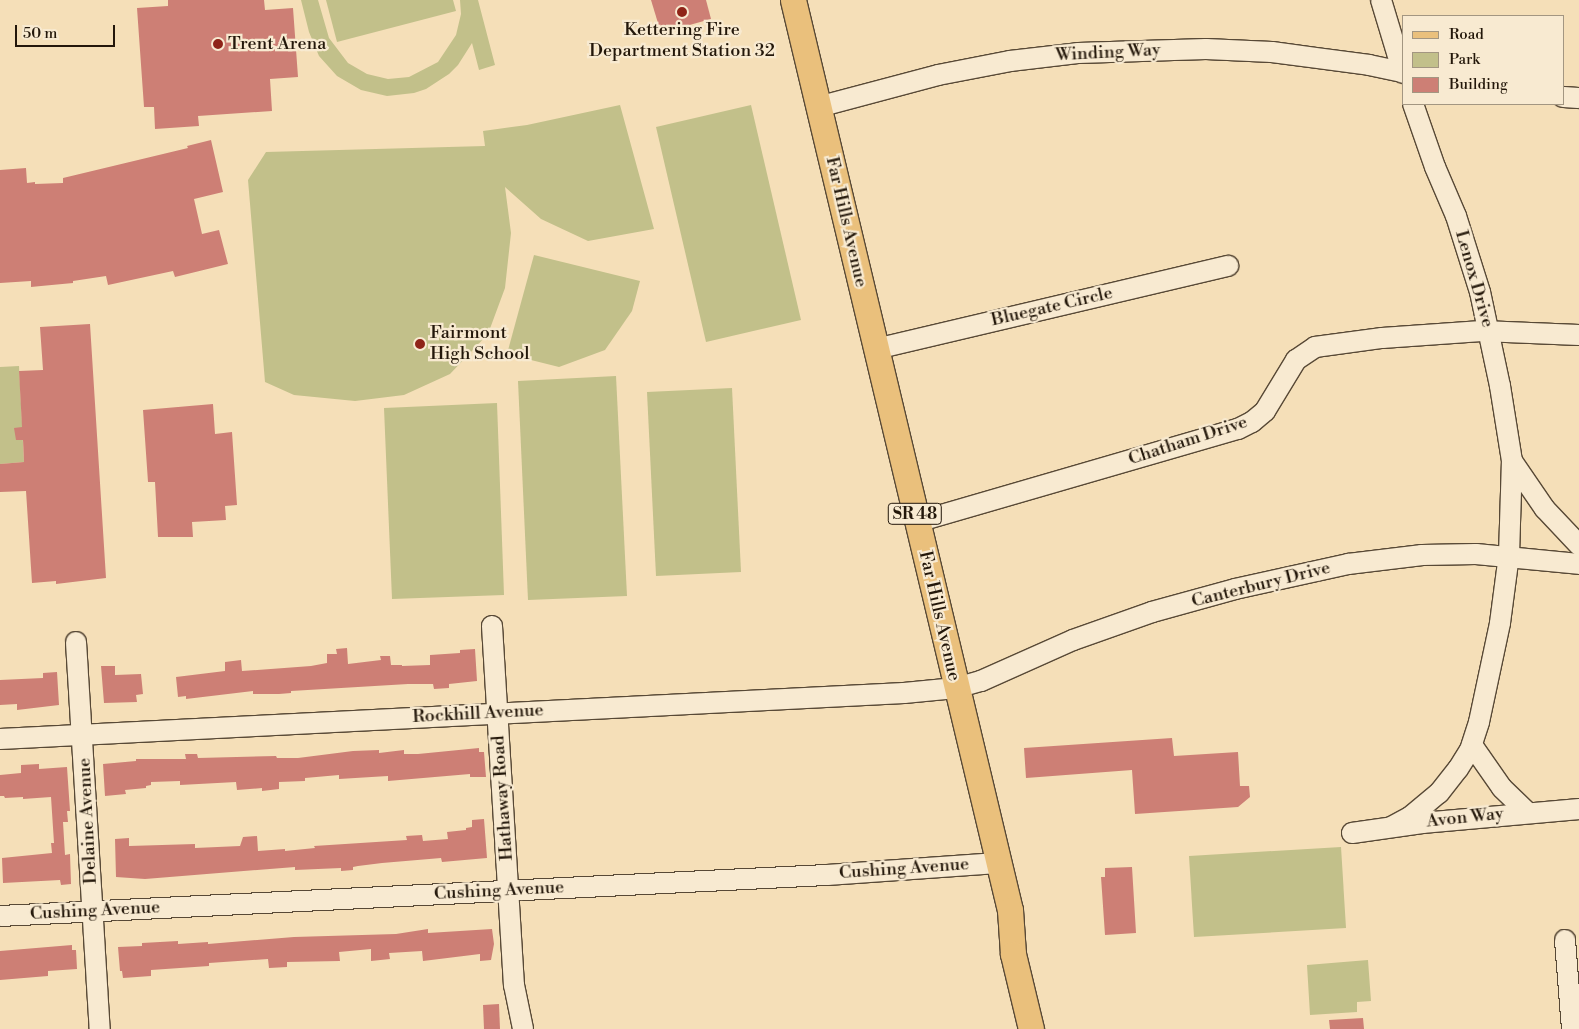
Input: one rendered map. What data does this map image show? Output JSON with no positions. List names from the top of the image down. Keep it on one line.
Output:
{"streets":{"main road":["Far Hills Avenue","SR 48"],"street":["Winding Way","Lenox Drive","Bluegate Circle","Chatham Drive","Canterbury Drive","Rockhill Avenue","Hathaway Road","Avon Way","Delaine Avenue","Cushing Avenue"]},"crossings":[["Winding Way","Far Hills Avenue"],["Far Hills Avenue","Bluegate Circle"],["Far Hills Avenue","Chatham Drive"],["Far Hills Avenue","Canterbury Drive"],["Far Hills Avenue","Rockhill Avenue"],["Far Hills Avenue","Cushing Avenue"],["Lenox Drive","Chatham Drive"],["Lenox Drive","Canterbury Drive"],["Lenox Drive","Avon Way"],["Canterbury Drive","Rockhill Avenue"],["Rockhill Avenue","Hathaway Road"],["Rockhill Avenue","Delaine Avenue"],["Hathaway Road","Cushing Avenue"],["Delaine Avenue","Cushing Avenue"]],"places":["Kettering Fire Department Station 32","Trent Arena","Fairmont High School"],"legend":["Road","Park","Building"],"scale_bar":"50 m"}
